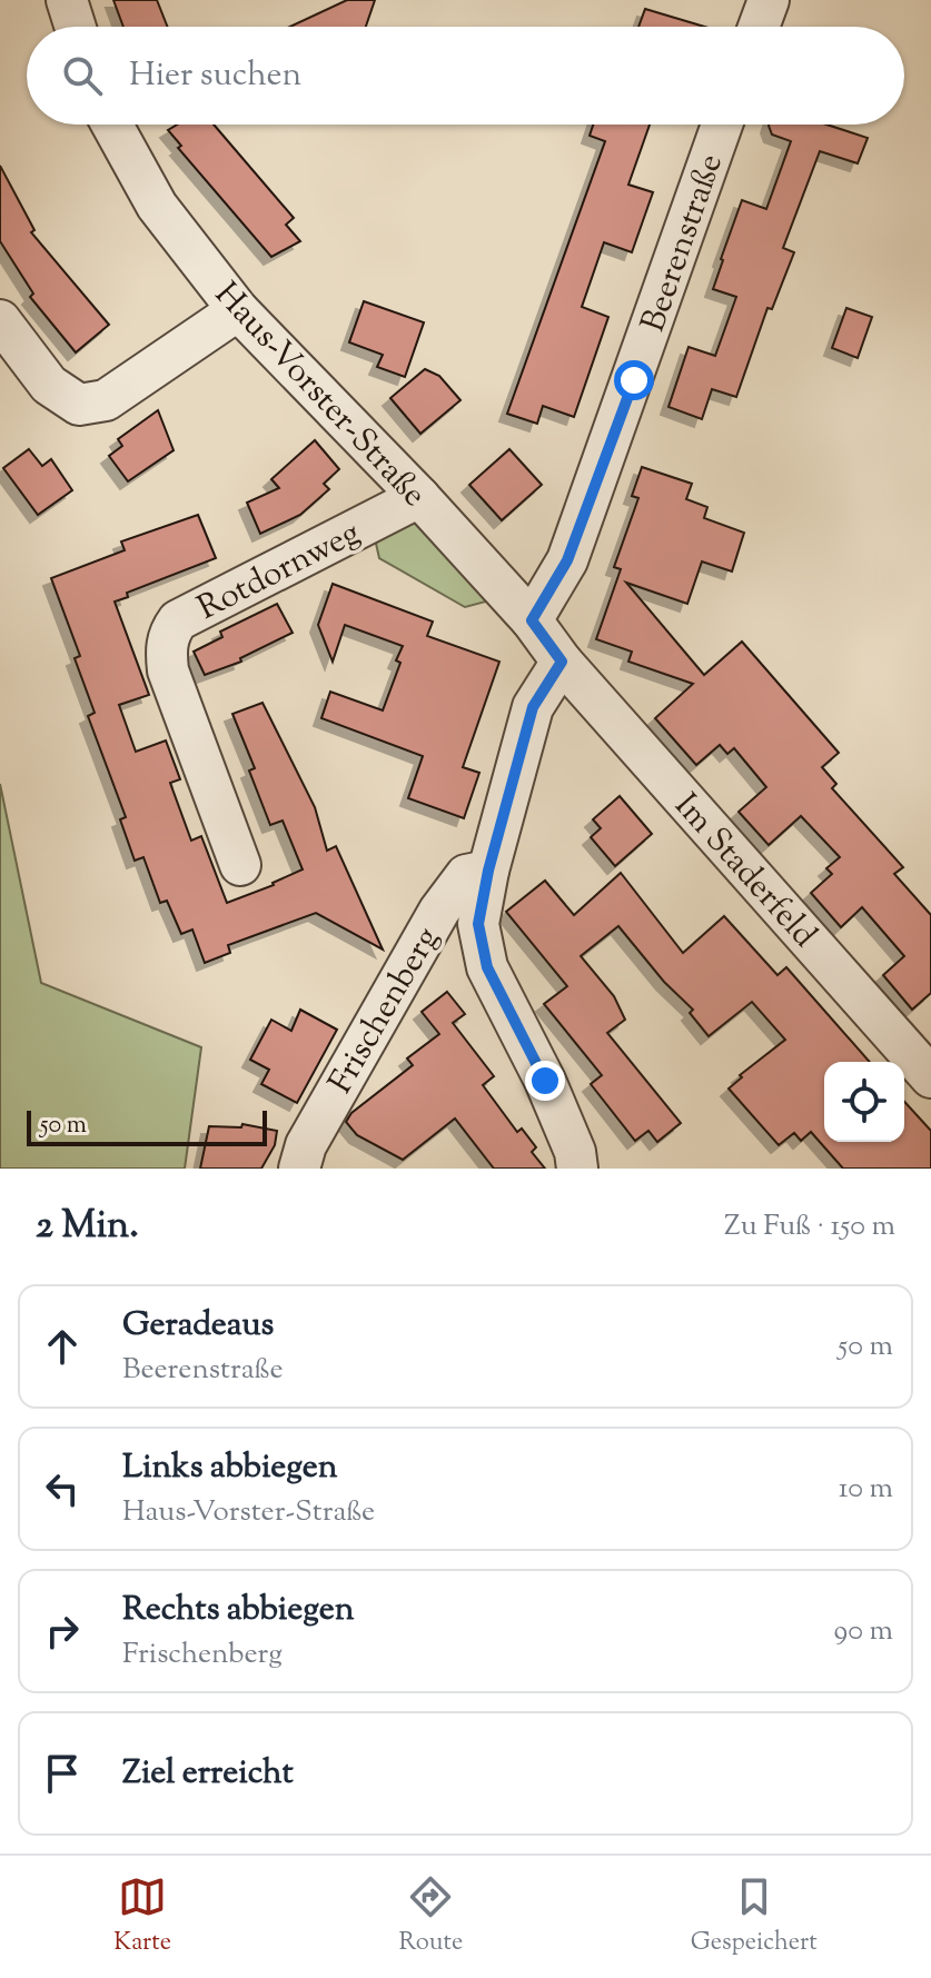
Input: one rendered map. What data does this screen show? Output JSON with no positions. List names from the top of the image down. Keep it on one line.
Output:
{"streets":{"street":["Beerenstraße","Haus-Vorster-Straße","Rotdornweg","Im Staderfeld","Frischenberg"]},"crossings":[["Beerenstraße","Haus-Vorster-Straße"],["Haus-Vorster-Straße","Rotdornweg"],["Haus-Vorster-Straße","Im Staderfeld"],["Haus-Vorster-Straße","Frischenberg"],["Im Staderfeld","Frischenberg"]],"scale_bar":"50 m","page":{"search":"Hier suchen","scale":"50 m","heading":["2 Min.","Zu Fuß · 150 m"],"list":[["Geradeaus","Beerenstraße","50 m"],["Links abbiegen","Haus-Vorster-Straße","10 m"],["Rechts abbiegen","Frischenberg","90 m"],"Ziel erreicht"],"nav":["Karte","Route","Gespeichert"]}}
